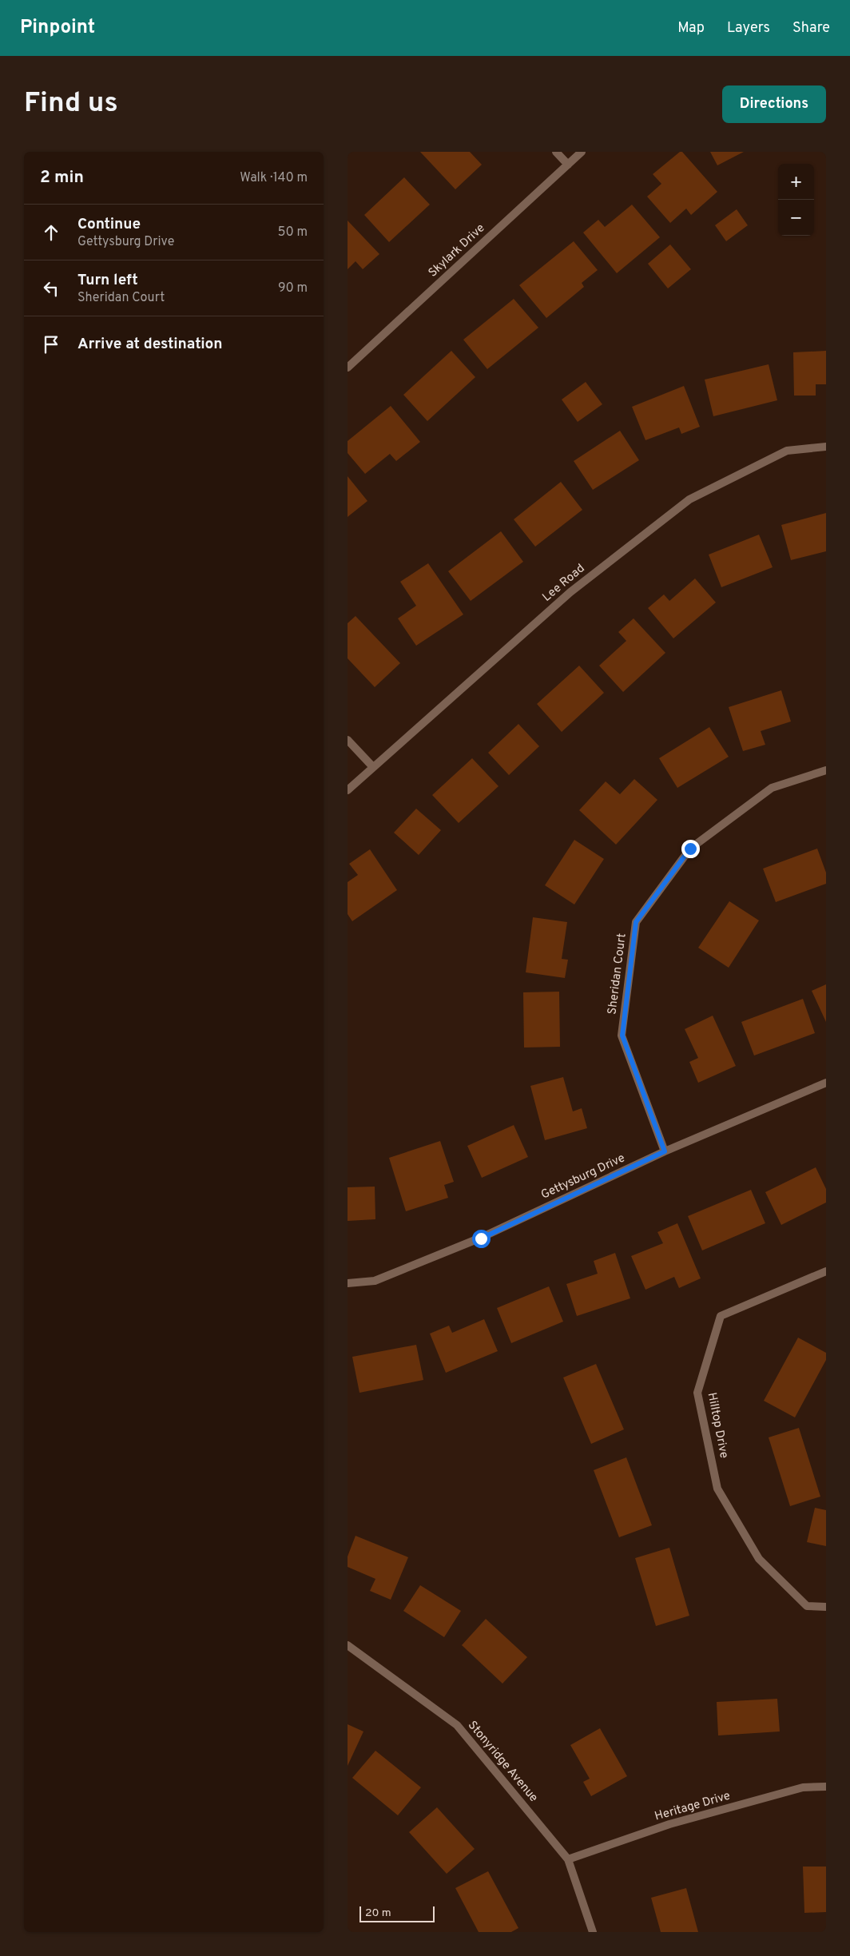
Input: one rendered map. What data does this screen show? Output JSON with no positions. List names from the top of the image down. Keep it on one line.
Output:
{"streets":{"street":["Skylark Drive","Lee Road","Sheridan Court","Gettysburg Drive","Hilltop Drive","Stonyridge Avenue","Heritage Drive"]},"crossings":[["Sheridan Court","Gettysburg Drive"],["Stonyridge Avenue","Heritage Drive"]],"scale_bar":"20 m","page":{"header":"Pinpoint","nav":["Map","Layers","Share"],"buttons":"Directions","title":"Find us","heading":["2 min","Walk · 140 m"],"map_buttons":["+","−"],"list":[["Continue","Gettysburg Drive","50 m"],["Turn left","Sheridan Court","90 m"],"Arrive at destination"],"scale":"20 m"}}
